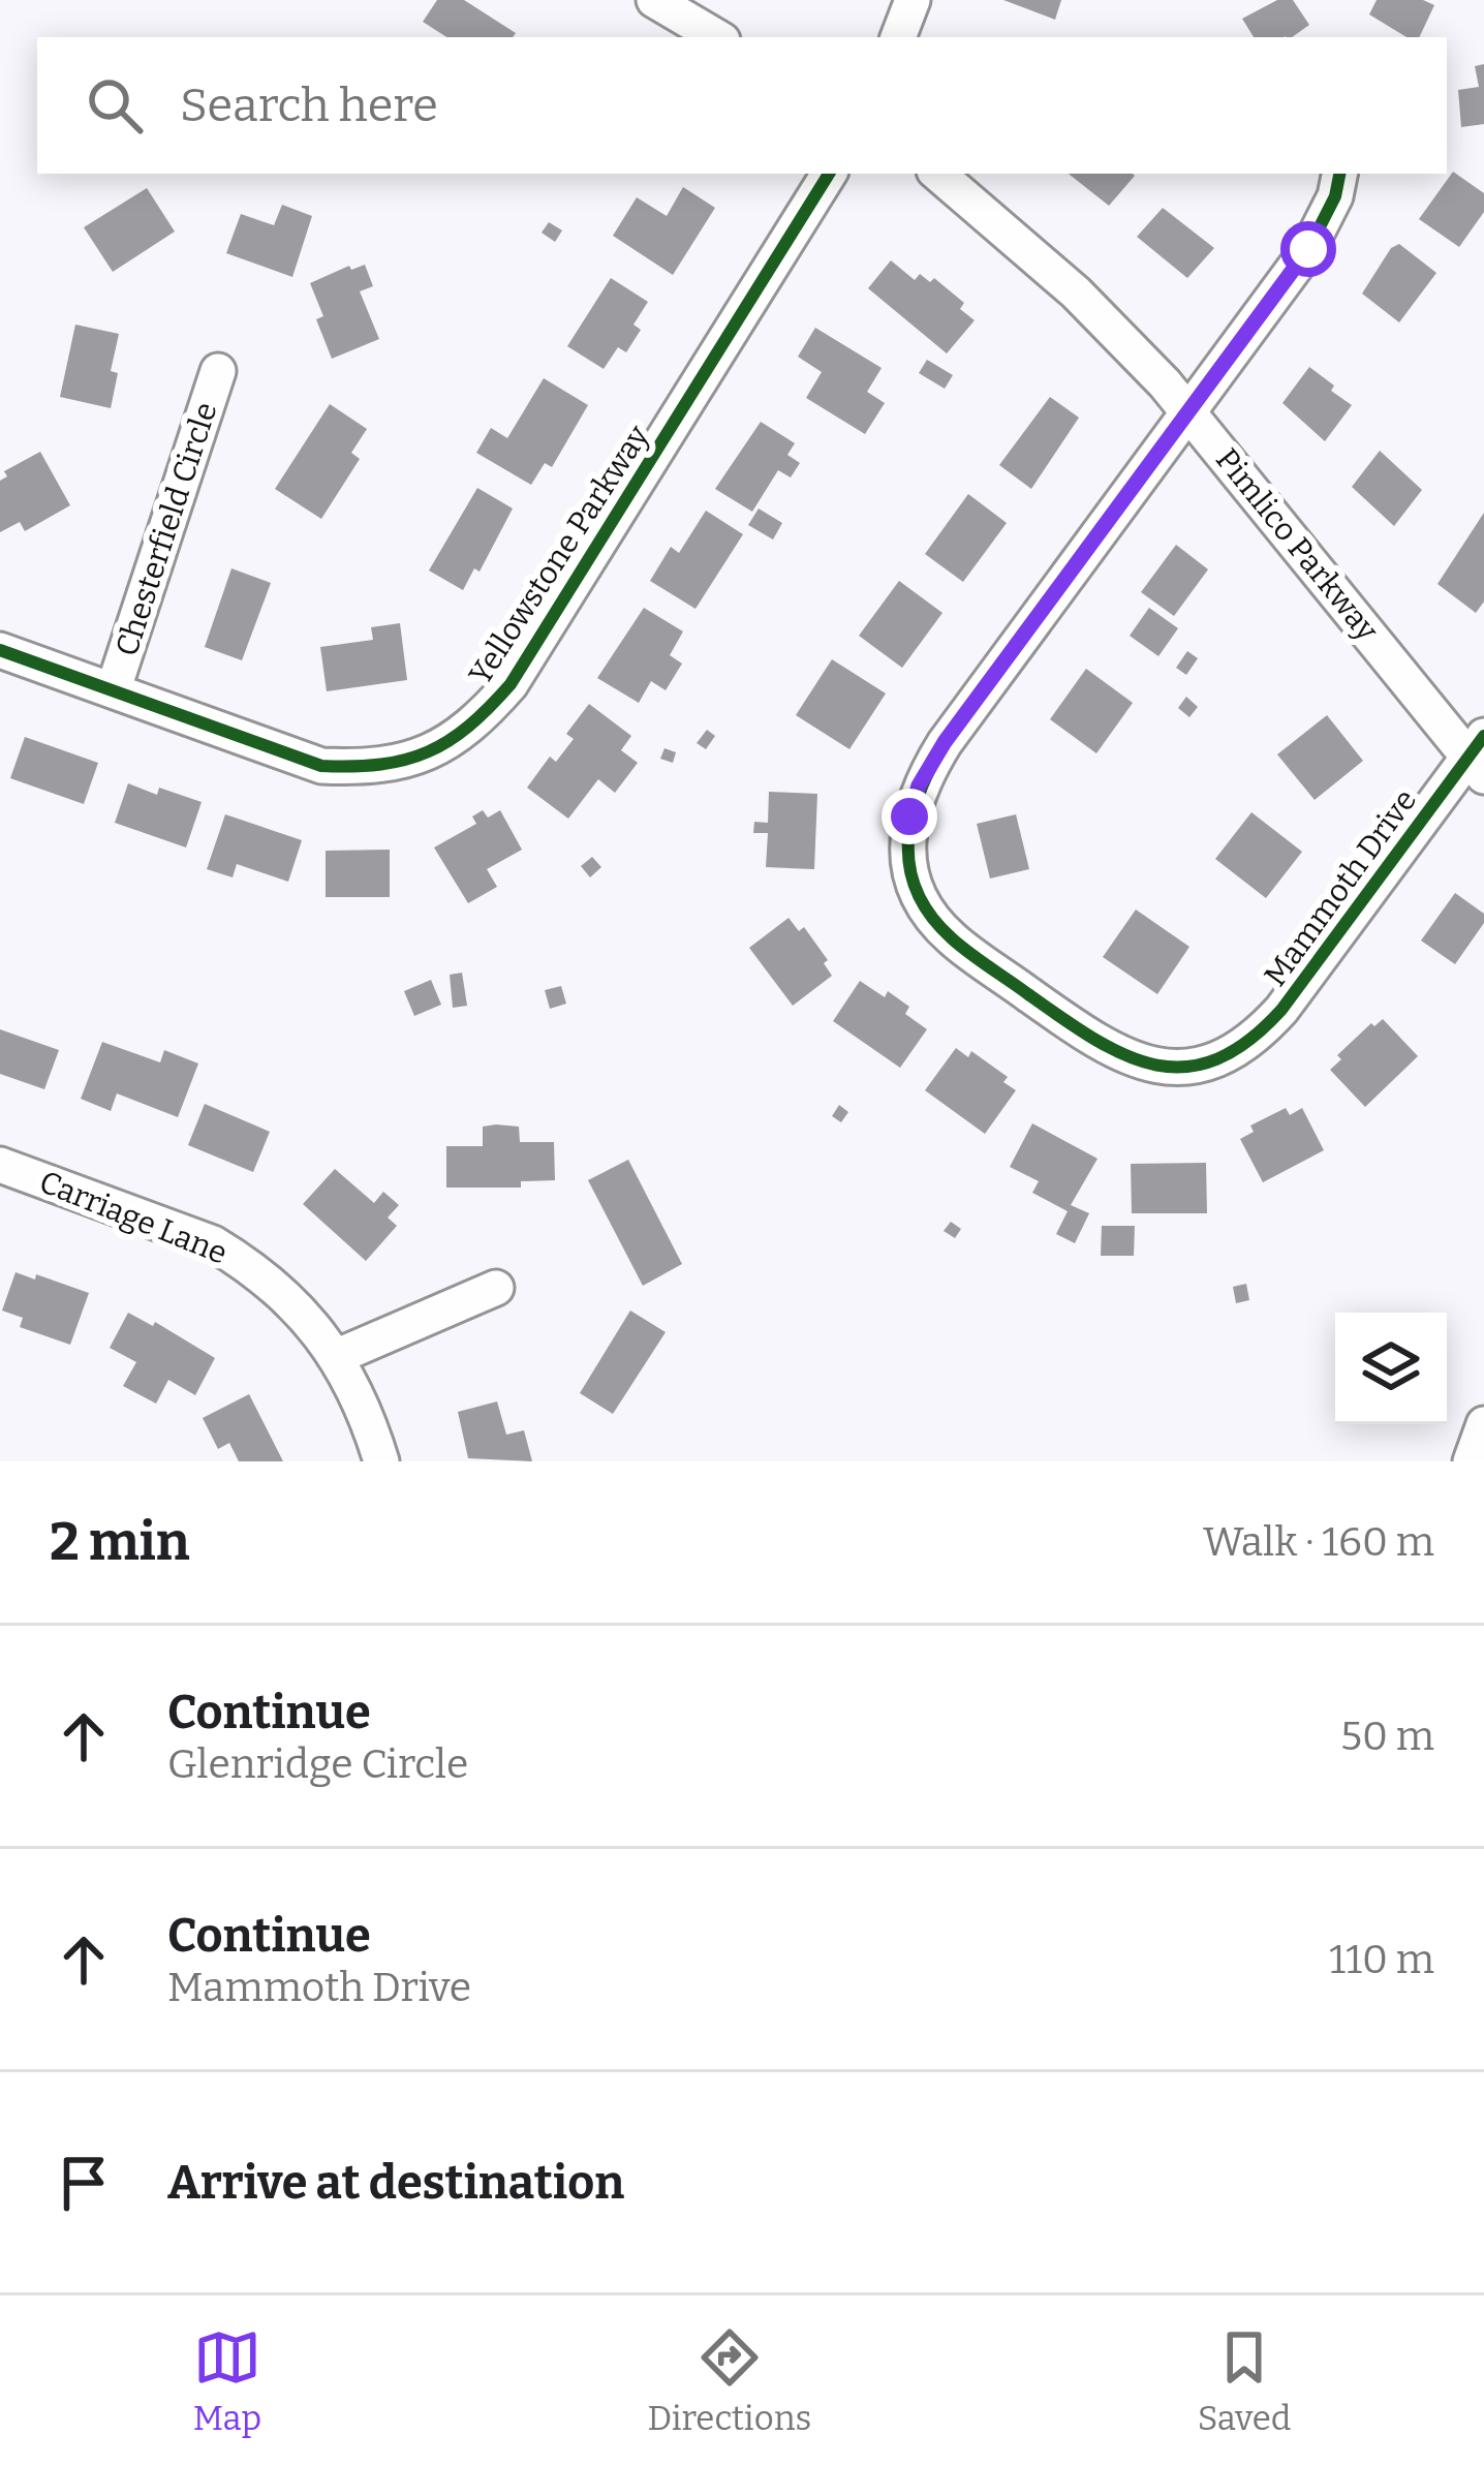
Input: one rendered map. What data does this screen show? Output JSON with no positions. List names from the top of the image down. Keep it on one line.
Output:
{"streets":{"street":["Chesterfield Circle","Pimlico Parkway","Yellowstone Parkway","Mammoth Drive","Carriage Lane"]},"crossings":[["Chesterfield Circle","Yellowstone Parkway"],["Pimlico Parkway","Mammoth Drive"]],"page":{"search":"Search here","heading":["2 min","Walk · 160 m"],"list":[["Continue","Glenridge Circle","50 m"],["Continue","Mammoth Drive","110 m"],"Arrive at destination"],"nav":["Map","Directions","Saved"]}}
